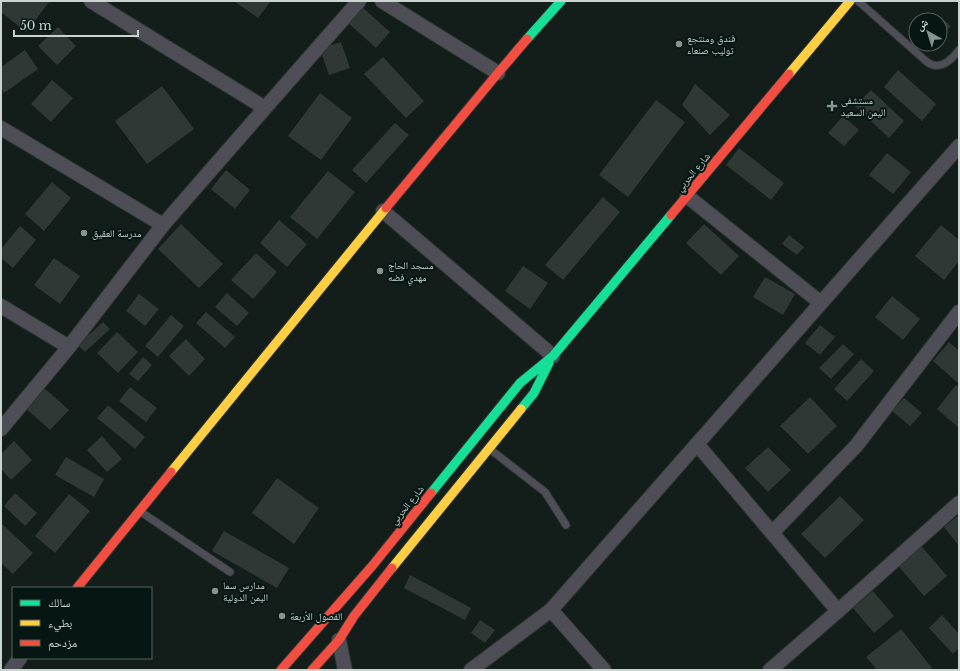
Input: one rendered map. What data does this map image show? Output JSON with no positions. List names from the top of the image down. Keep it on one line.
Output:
{"streets":{"street":["شارع الحربي"]},"places":{"other":["فندق ومنتجع توليب صنعاء","مدرسة العقيق","مسجد الحاج مهدي فضه","مدارس سما اليمن الدولية","الفصول الأربعة"],"health":["مستشفى اليمن السعيد"]},"legend":["سالك","بطيء","مزدحم"],"scale_bar":"50 m","north":"top left"}
